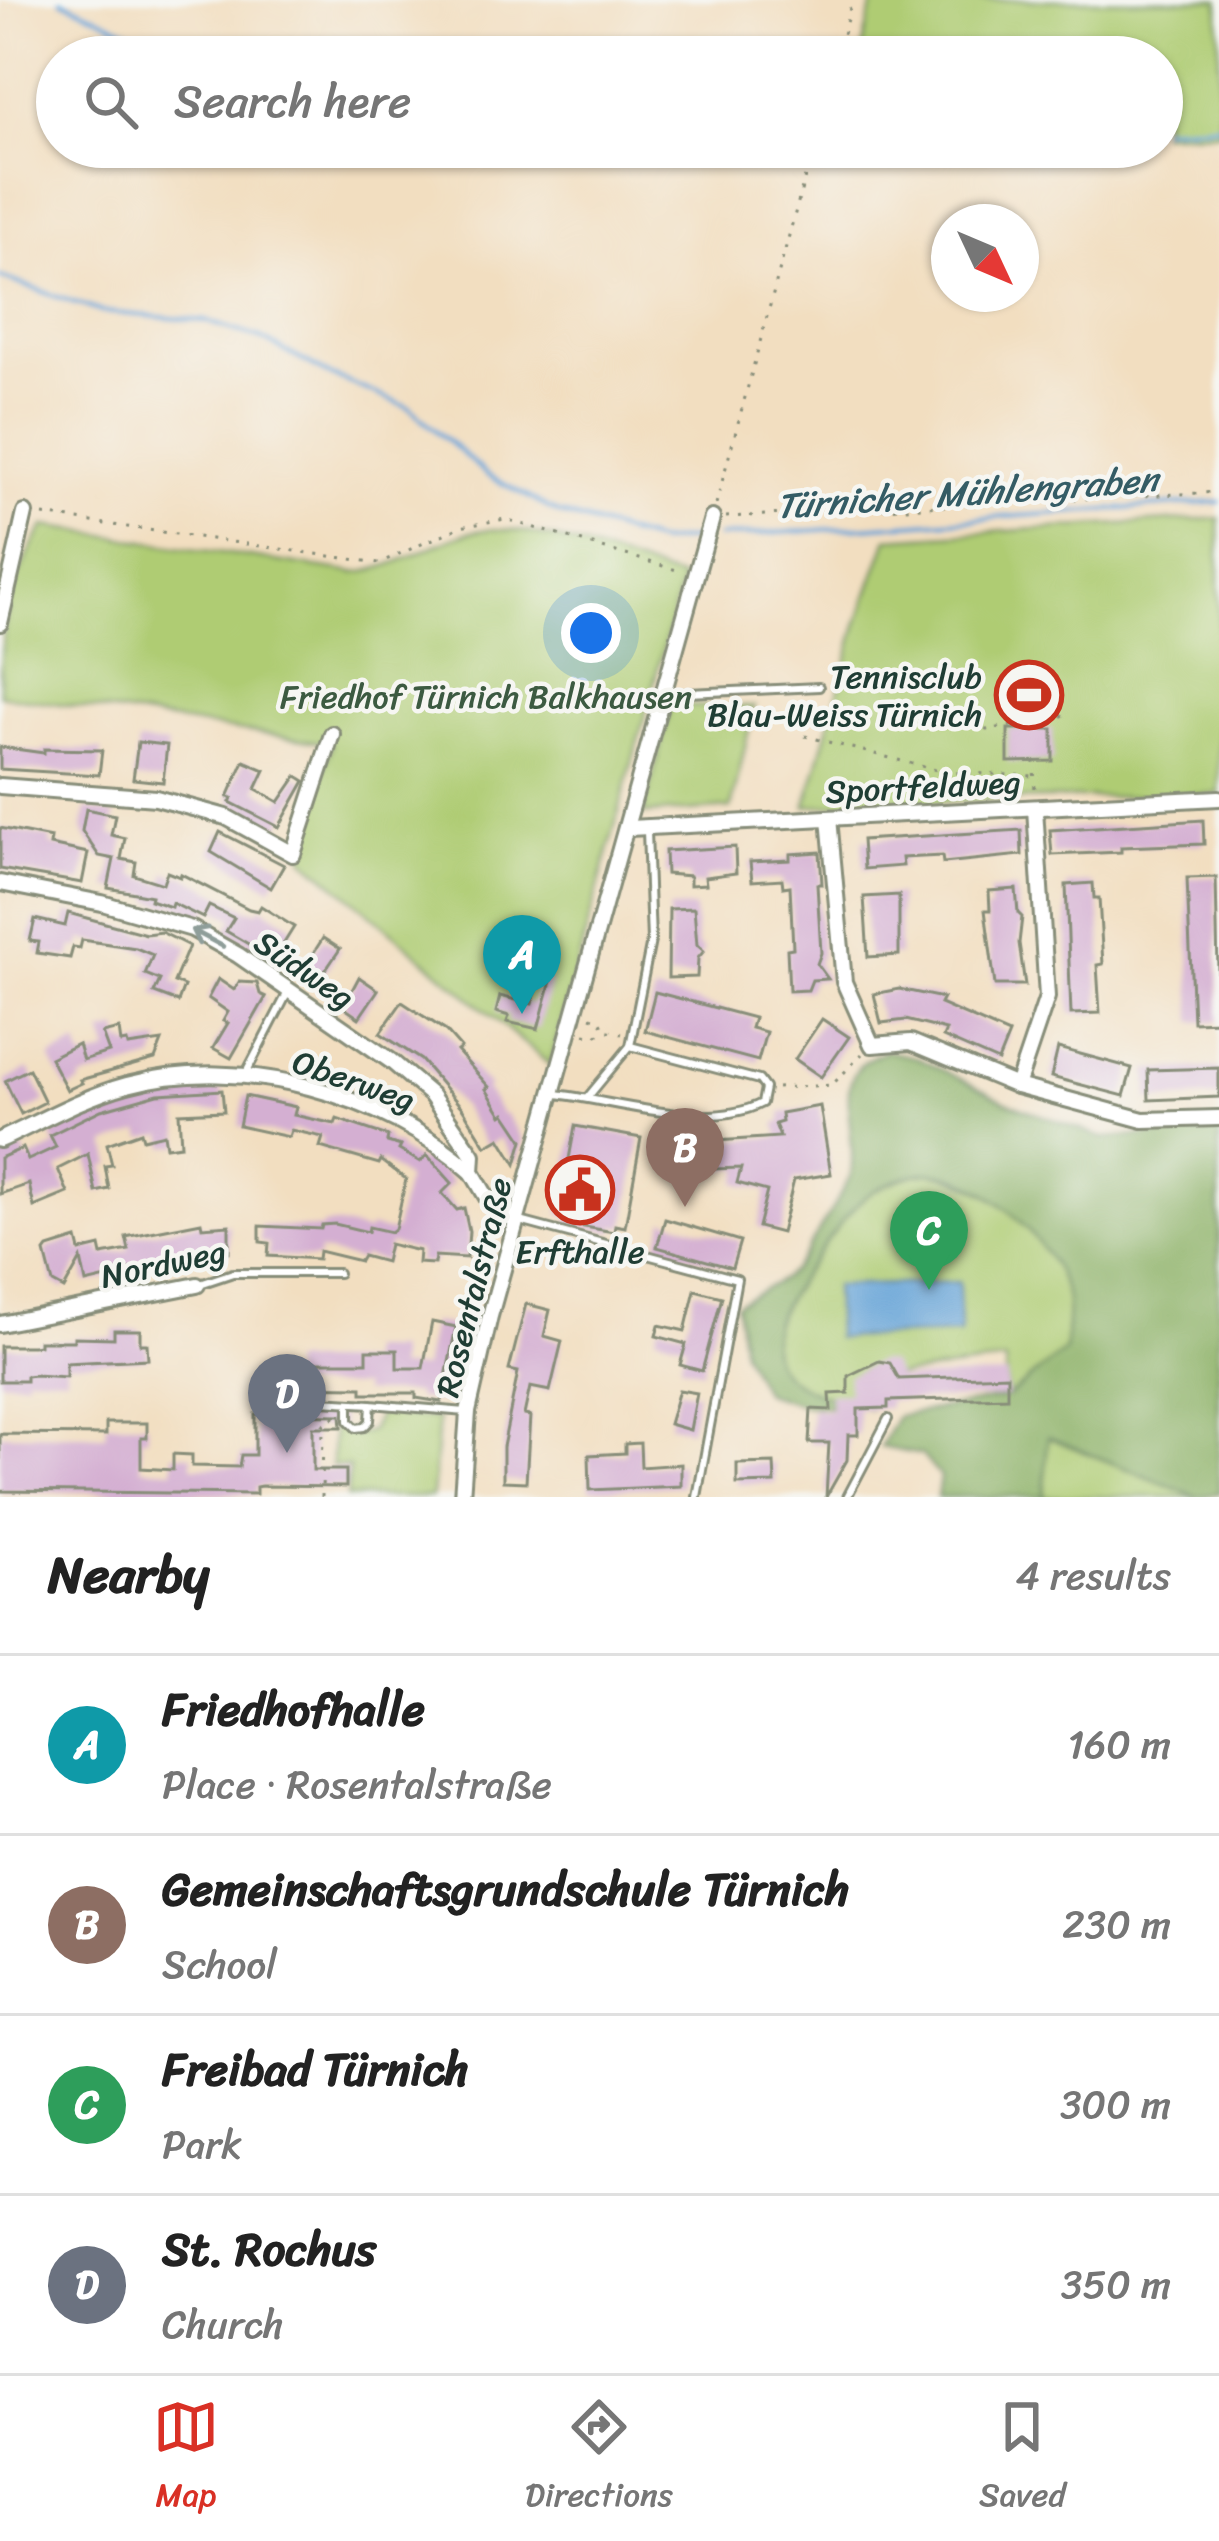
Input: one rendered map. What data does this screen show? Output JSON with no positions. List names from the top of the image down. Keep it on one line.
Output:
{"streets":{"street":["Sportfeldweg","Südweg","Oberweg","Nordweg","Rosentalstraße"]},"crossings":[["Sportfeldweg","Rosentalstraße"],["Südweg","Oberweg"],["Südweg","Rosentalstraße"]],"one_way":["Südweg"],"water":["Türnicher Mühlengraben"],"parks":["Friedhof Türnich Balkhausen"],"places":{"sports":["Tennisclub Blau-Weiss Türnich"],"public building":["Erfthalle"]},"north":"bottom right","page":{"search":"Search here","pins":["A","B","C","D"],"heading":["Nearby","4 results"],"list":[{"mark":"A","name":"Friedhofhalle","note":"Place · Rosentalstraße","value":"160 m"},{"mark":"B","name":"Gemeinschaftsgrundschule Türnich","note":"School","value":"230 m"},{"mark":"C","name":"Freibad Türnich","note":"Park","value":"300 m"},{"mark":"D","name":"St. Rochus","note":"Church","value":"350 m"}],"nav":["Map","Directions","Saved"]}}
